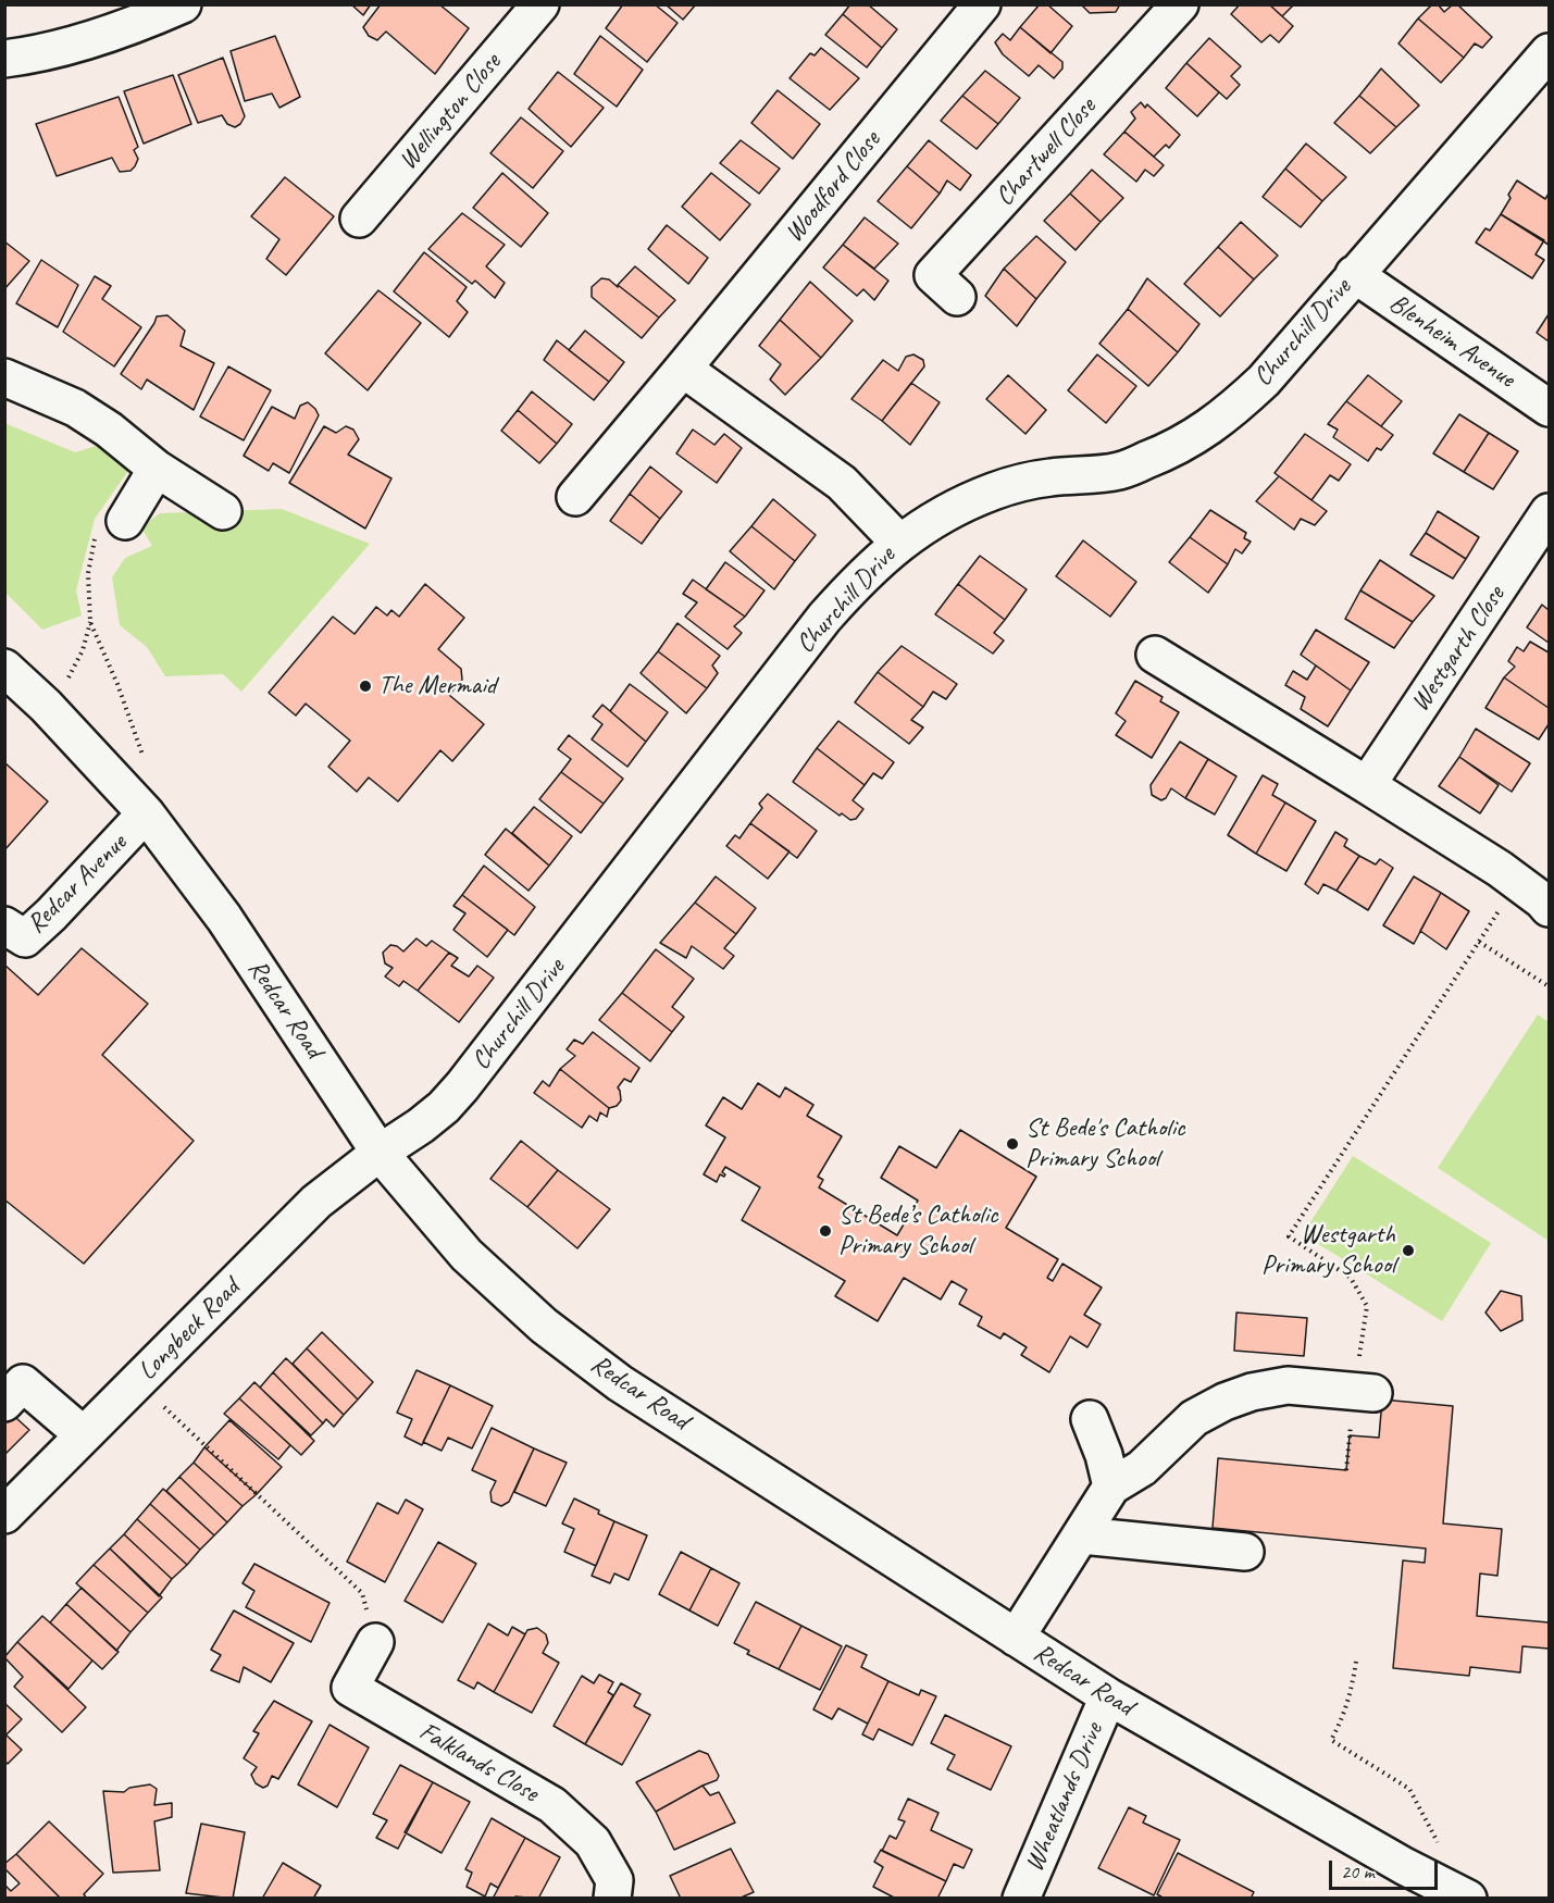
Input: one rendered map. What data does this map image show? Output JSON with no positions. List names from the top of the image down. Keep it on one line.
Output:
{"streets":{"street":["Wellington Close","Chartwell Close","Woodford Close","Churchill Drive","Blenheim Avenue","Westgarth Close","Redcar Avenue","Redcar Road","Longbeck Road","Falklands Close","Wheatlands Drive"]},"crossings":[["Churchill Drive","Blenheim Avenue"],["Churchill Drive","Redcar Road"],["Churchill Drive","Longbeck Road"],["Redcar Avenue","Redcar Road"],["Redcar Road","Longbeck Road"],["Redcar Road","Wheatlands Drive"]],"places":["The Mermaid","St Bede's Catholic Primary School","St Bede’s Catholic Primary School","Westgarth Primary School"],"scale_bar":"20 m"}
